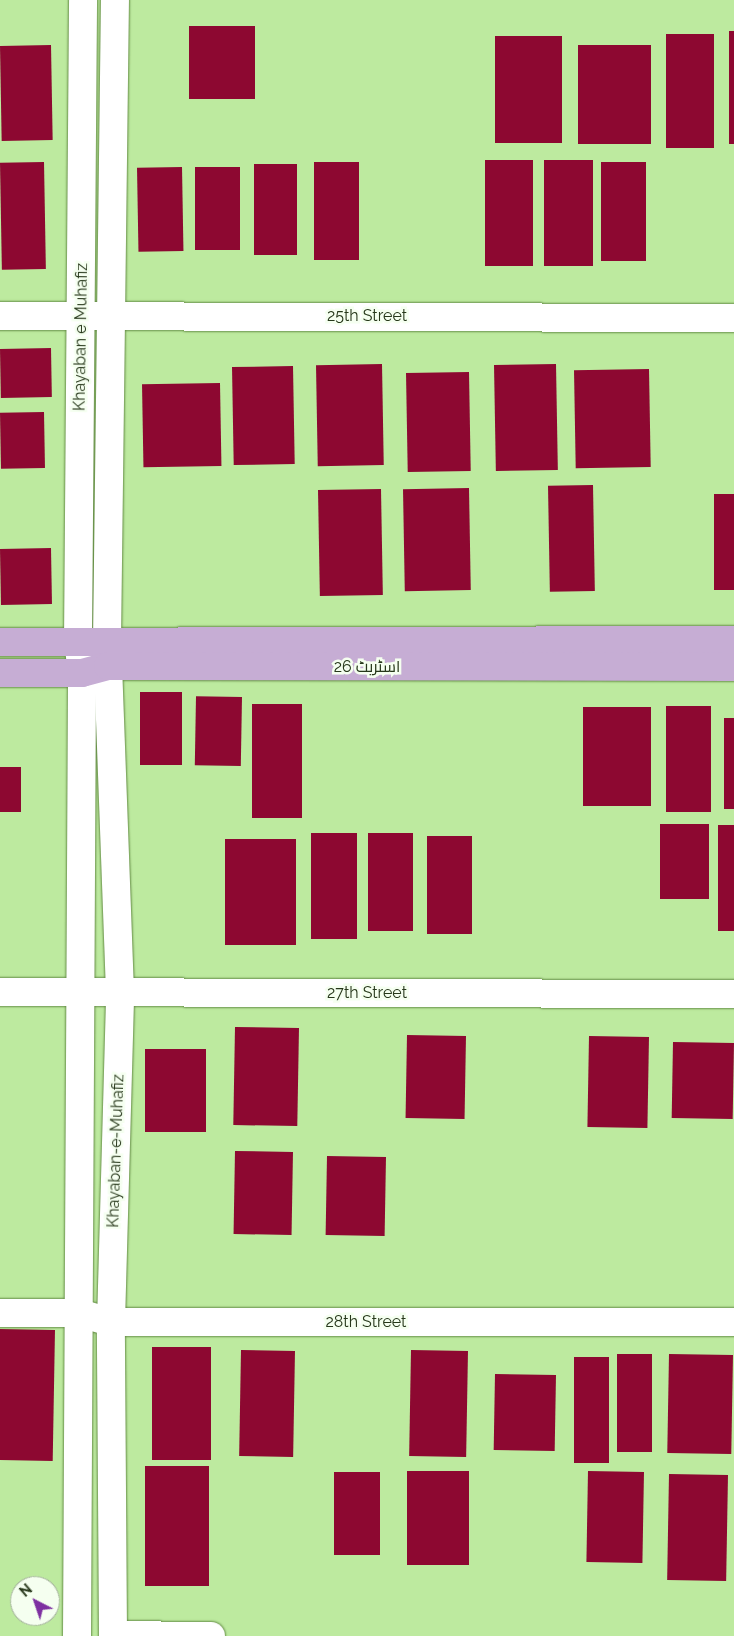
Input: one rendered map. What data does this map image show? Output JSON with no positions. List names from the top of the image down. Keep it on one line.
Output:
{"streets":{"main road":["اسٹریٹ 26"],"street":["25th Street","Khayaban e Muhafiz","27th Street","Khayaban-e-Muhafiz","28th Street"]},"crossings":[["25th Street","Khayaban e Muhafiz"],["Khayaban e Muhafiz","اسٹریٹ 26"],["Khayaban e Muhafiz","Khayaban-e-Muhafiz"],["اسٹریٹ 26","Khayaban-e-Muhafiz"],["27th Street","Khayaban-e-Muhafiz"],["Khayaban-e-Muhafiz","28th Street"]],"north":"top left"}
